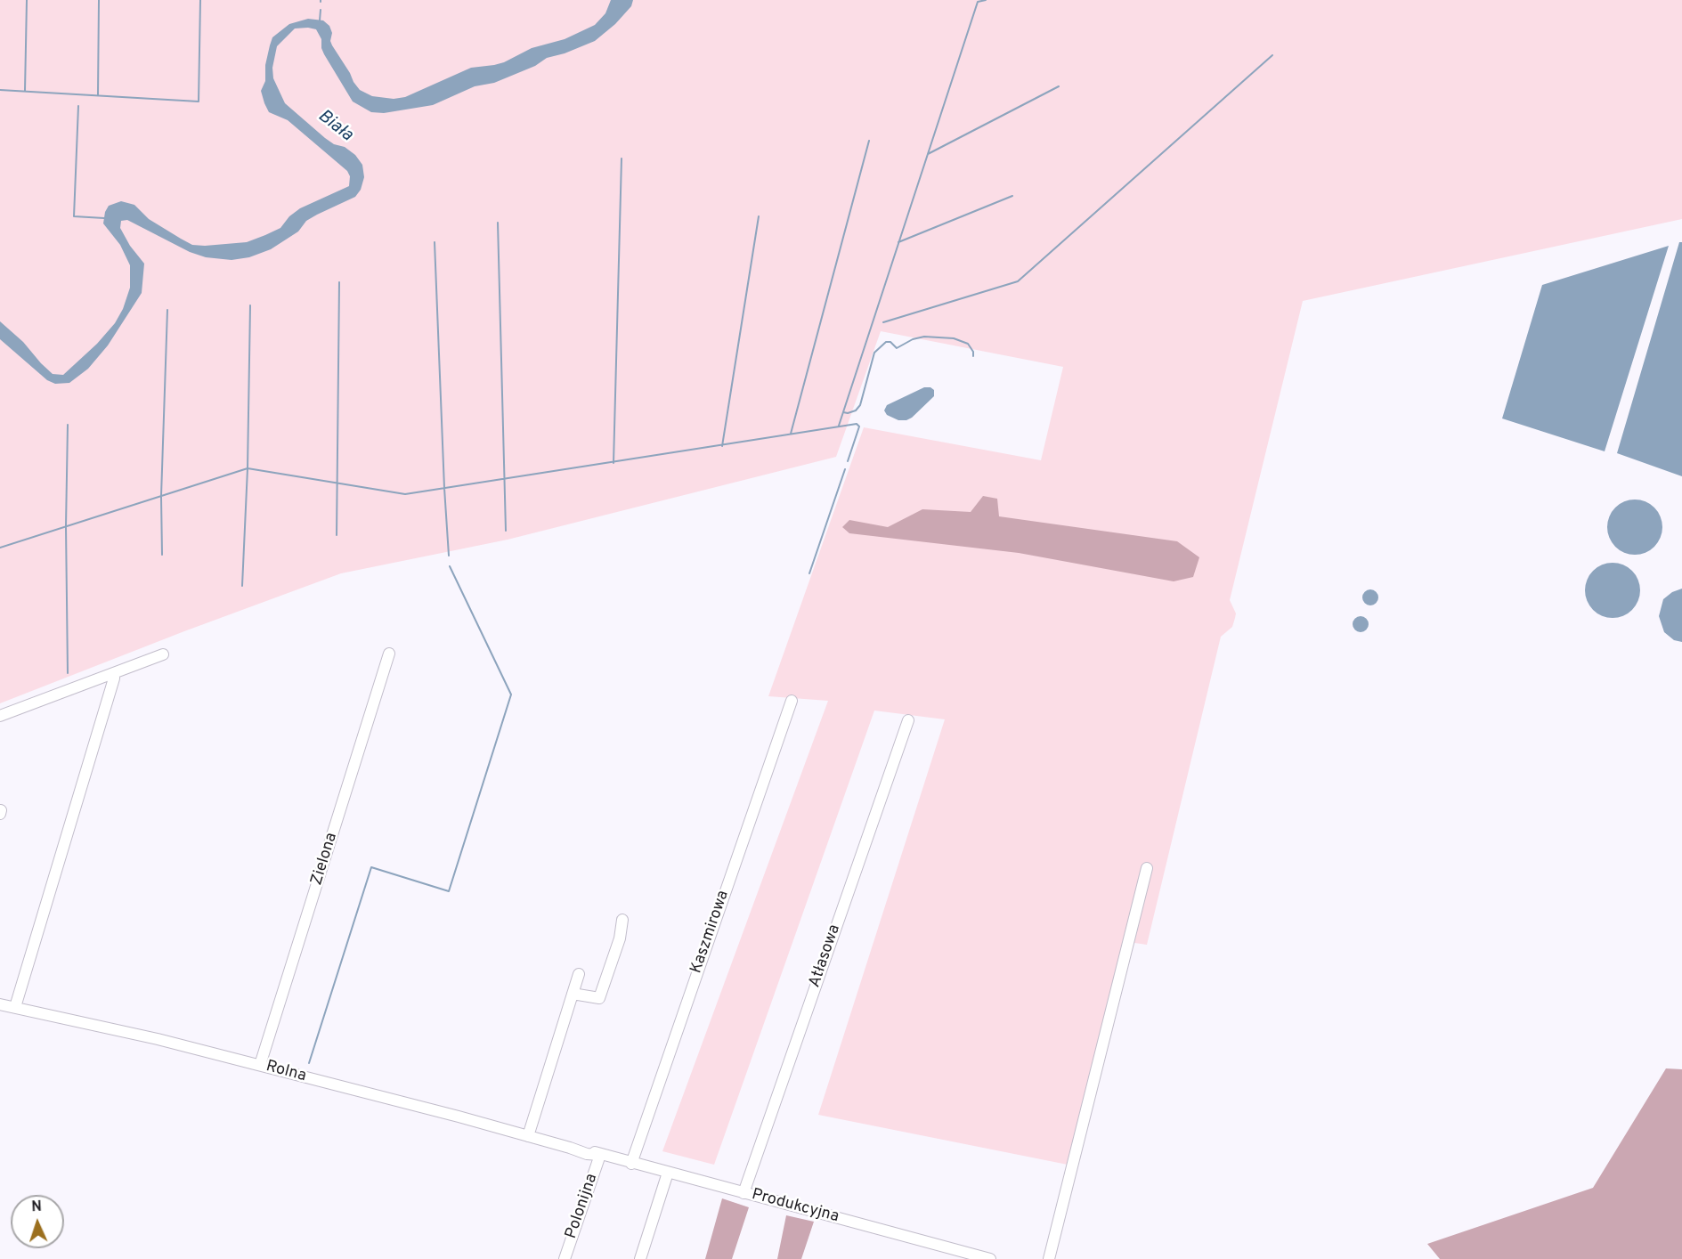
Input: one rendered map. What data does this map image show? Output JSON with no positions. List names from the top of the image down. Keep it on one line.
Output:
{"streets":{"street":["Zielona","Kaszmirowa","Atłasowa","Rolna","Polonijna","Produkcyjna"]},"crossings":[["Zielona","Rolna"],["Kaszmirowa","Produkcyjna"],["Atłasowa","Produkcyjna"],["Rolna","Polonijna"],["Rolna","Produkcyjna"],["Polonijna","Produkcyjna"]],"water":["Biała"],"north":"top"}
